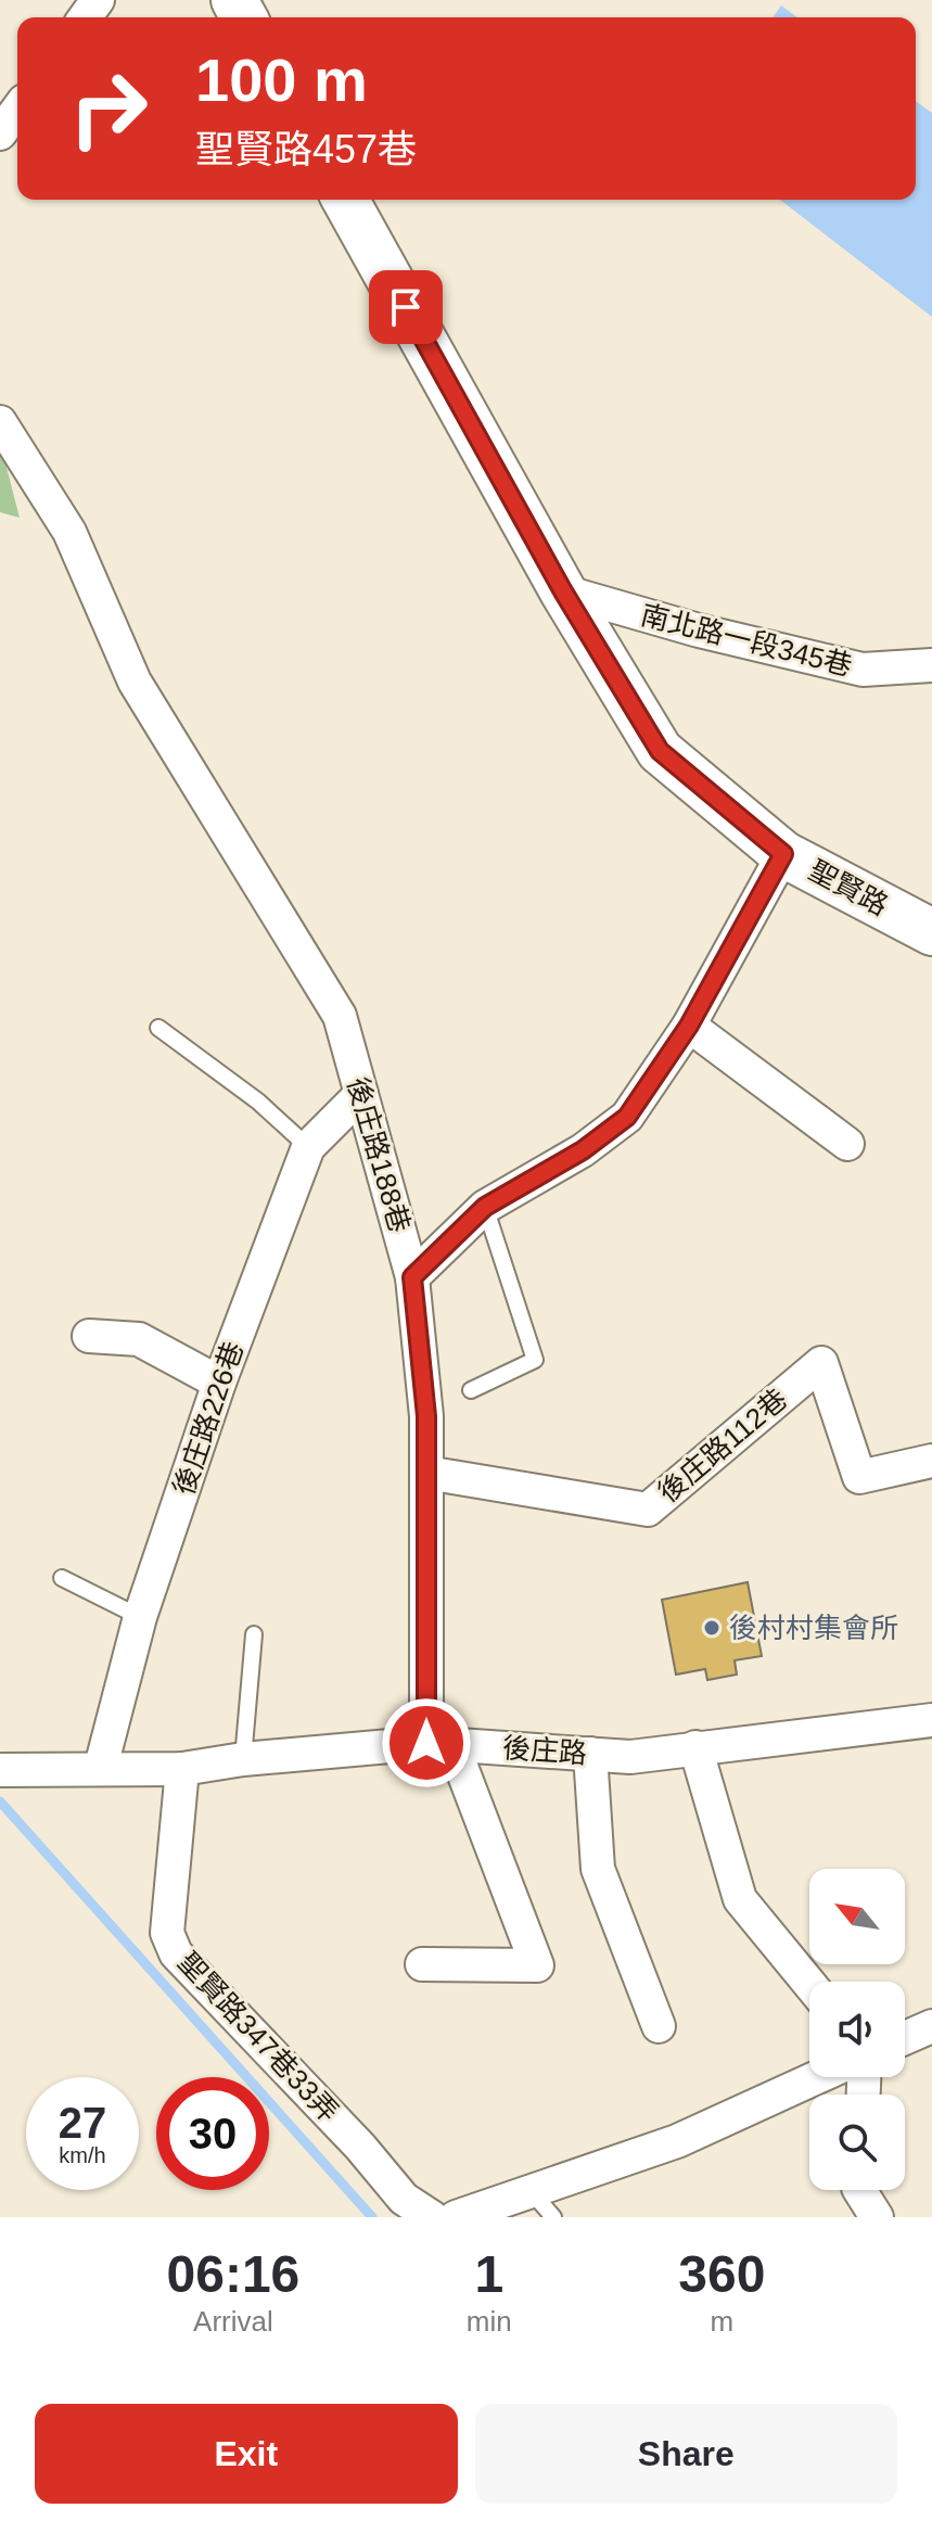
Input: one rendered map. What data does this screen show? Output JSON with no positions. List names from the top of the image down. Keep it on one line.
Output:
{"streets":{"street":["南北路一段345巷","聖賢路","後庄路188巷","後庄路226巷","後庄路112巷","後庄路","聖賢路347巷33弄"]},"crossings":[["南北路一段345巷","聖賢路"],["後庄路188巷","後庄路226巷"],["後庄路188巷","後庄路112巷"],["後庄路188巷","後庄路"],["後庄路226巷","後庄路"],["後庄路","聖賢路347巷33弄"]],"places":["後村村集會所"],"north":"top left","page":{"turn":["100 m","聖賢路457巷"],"speed":"27 km/h","limit":"30","eta":["06:16","Arrival","1","min","360","m"],"buttons":["Exit","Share"]}}
